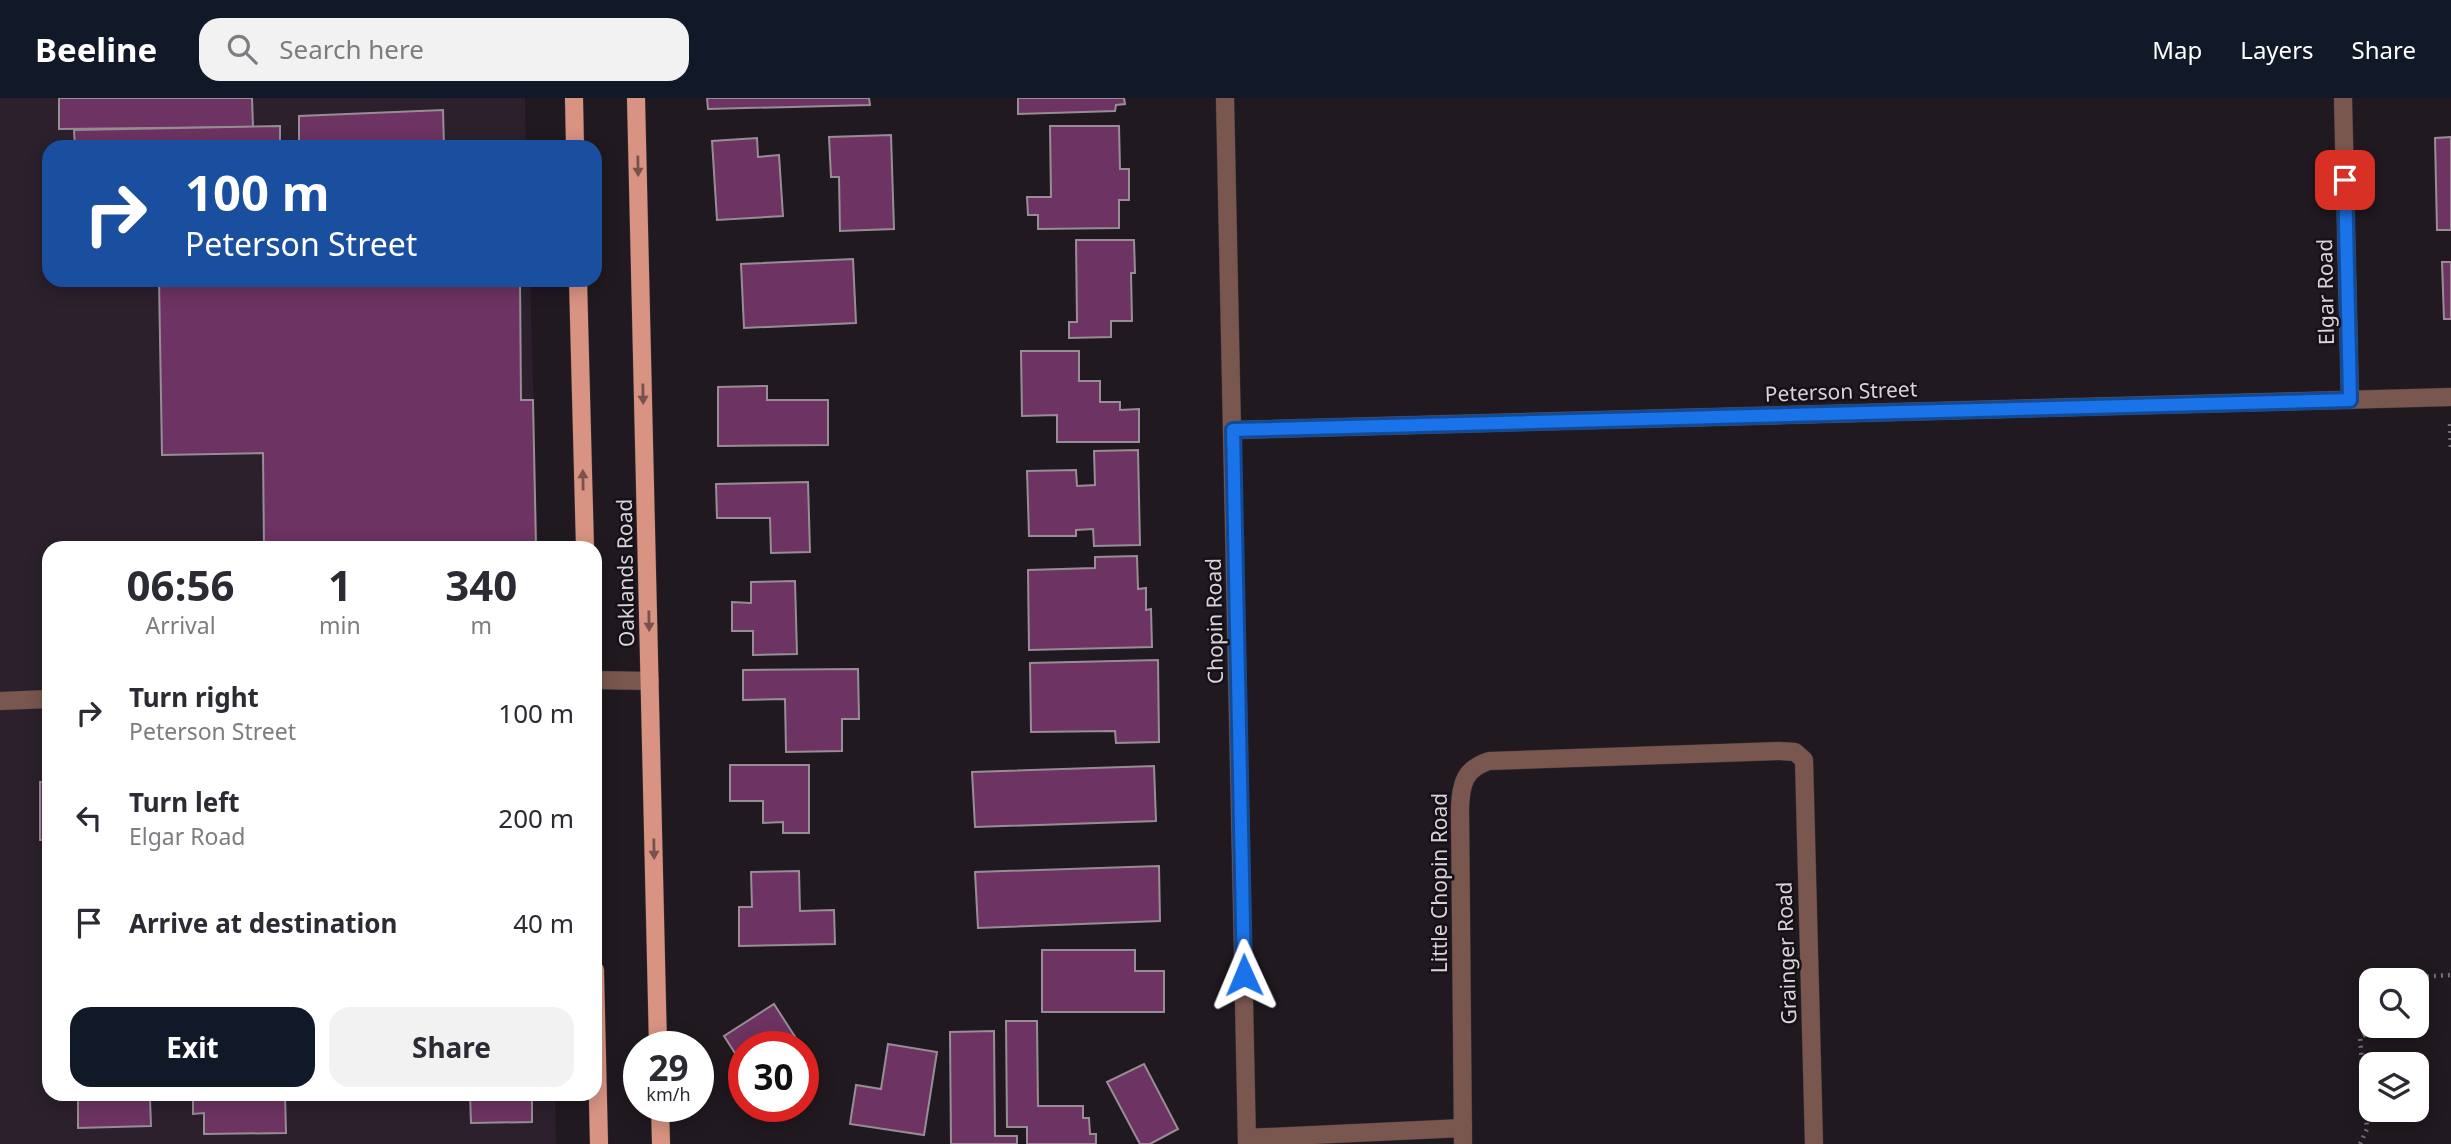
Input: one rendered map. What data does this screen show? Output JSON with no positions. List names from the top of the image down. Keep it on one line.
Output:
{"streets":{"main road":["Oaklands Road"],"street":["Elgar Road","Peterson Street","Chopin Road","Little Chopin Road","Grainger Road"]},"crossings":[["Elgar Road","Peterson Street"],["Peterson Street","Chopin Road"],["Chopin Road","Little Chopin Road"],["Little Chopin Road","Grainger Road"]],"page":{"header":"Beeline","search":"Search here","nav":["Map","Layers","Share"],"turn":["100 m","Peterson Street"],"eta":["06:56","Arrival","1","min","340","m"],"list":[{"name":"Turn right","note":"Peterson Street","value":"100 m"},{"name":"Turn left","note":"Elgar Road","value":"200 m"},{"name":"Arrive at destination","value":"40 m"}],"buttons":["Exit","Share"],"speed":"29 km/h","limit":"30"}}
